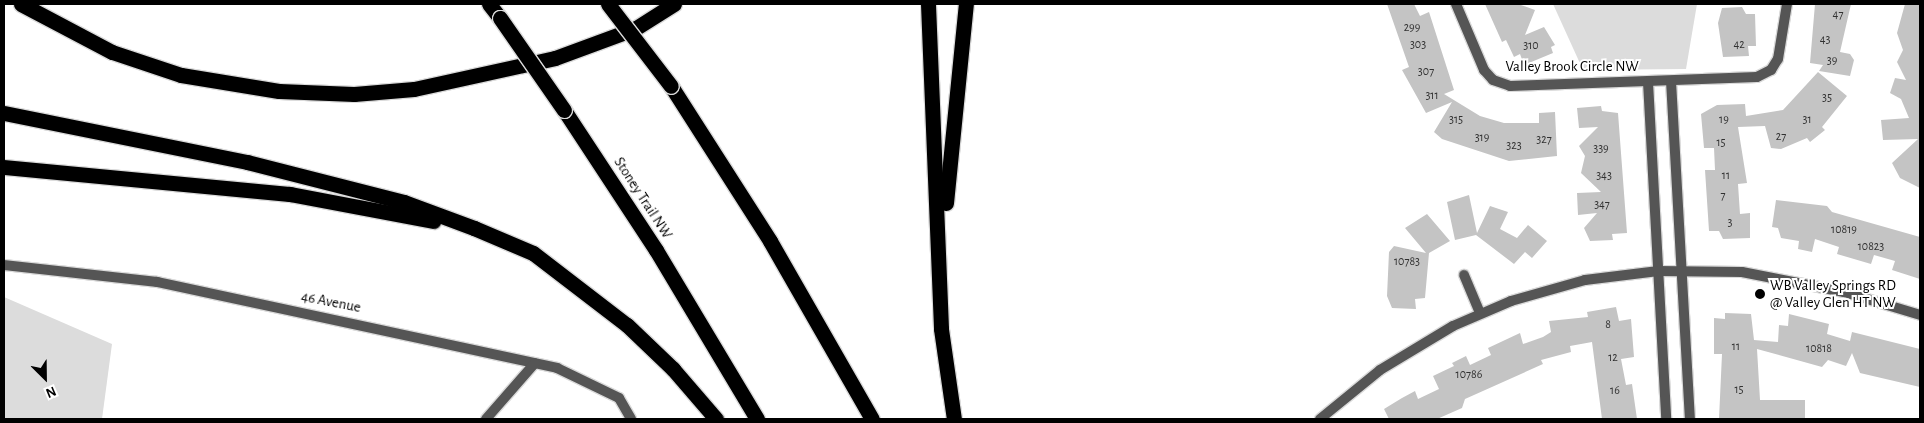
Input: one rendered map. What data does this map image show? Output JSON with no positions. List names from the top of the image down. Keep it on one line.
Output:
{"streets":{"highway":["Stoney Trail NW"],"street":["Valley Brook Circle NW","46 Avenue"]},"places":["WB Valley Springs RD @ Valley Glen HT NW"],"house_numbers":["47","299","43","303","42","310","39","307","311","35","315","19","31","27","319","327","15","323","339","343","11","7","347","3","10819","10823","10783","8","11","10818","12","10786","15","16"],"north":"bottom right"}
